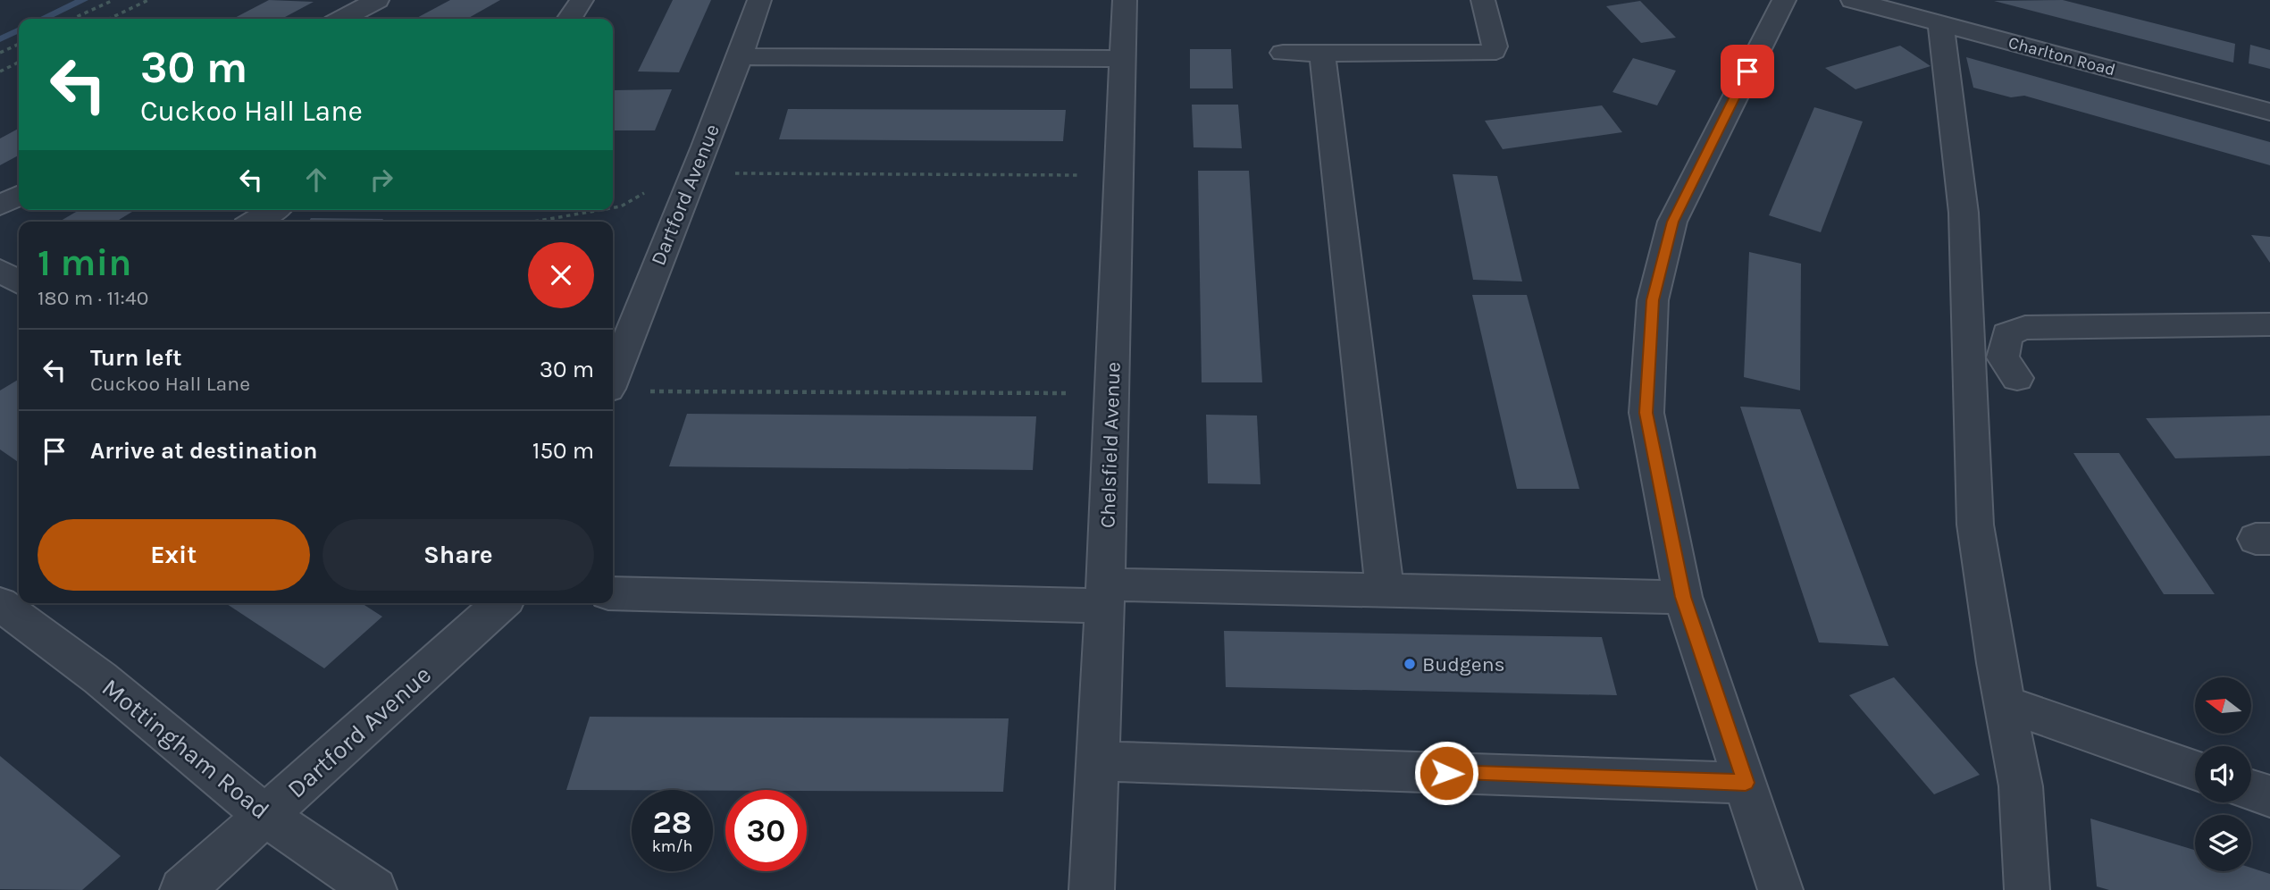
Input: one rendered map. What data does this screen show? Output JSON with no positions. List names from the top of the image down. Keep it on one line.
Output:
{"streets":{"street":["Charlton Road","Dartford Avenue","Chelsfield Avenue","Mottingham Road"]},"crossings":[["Dartford Avenue","Mottingham Road"]],"places":["Budgens"],"north":"left","page":{"turn":["30 m","Cuckoo Hall Lane"],"heading":["1 min","180 m · 11:40"],"list":[{"name":"Turn left","note":"Cuckoo Hall Lane","value":"30 m"},{"name":"Arrive at destination","value":"150 m"}],"buttons":["Exit","Share"],"speed":"28 km/h","limit":"30"}}
